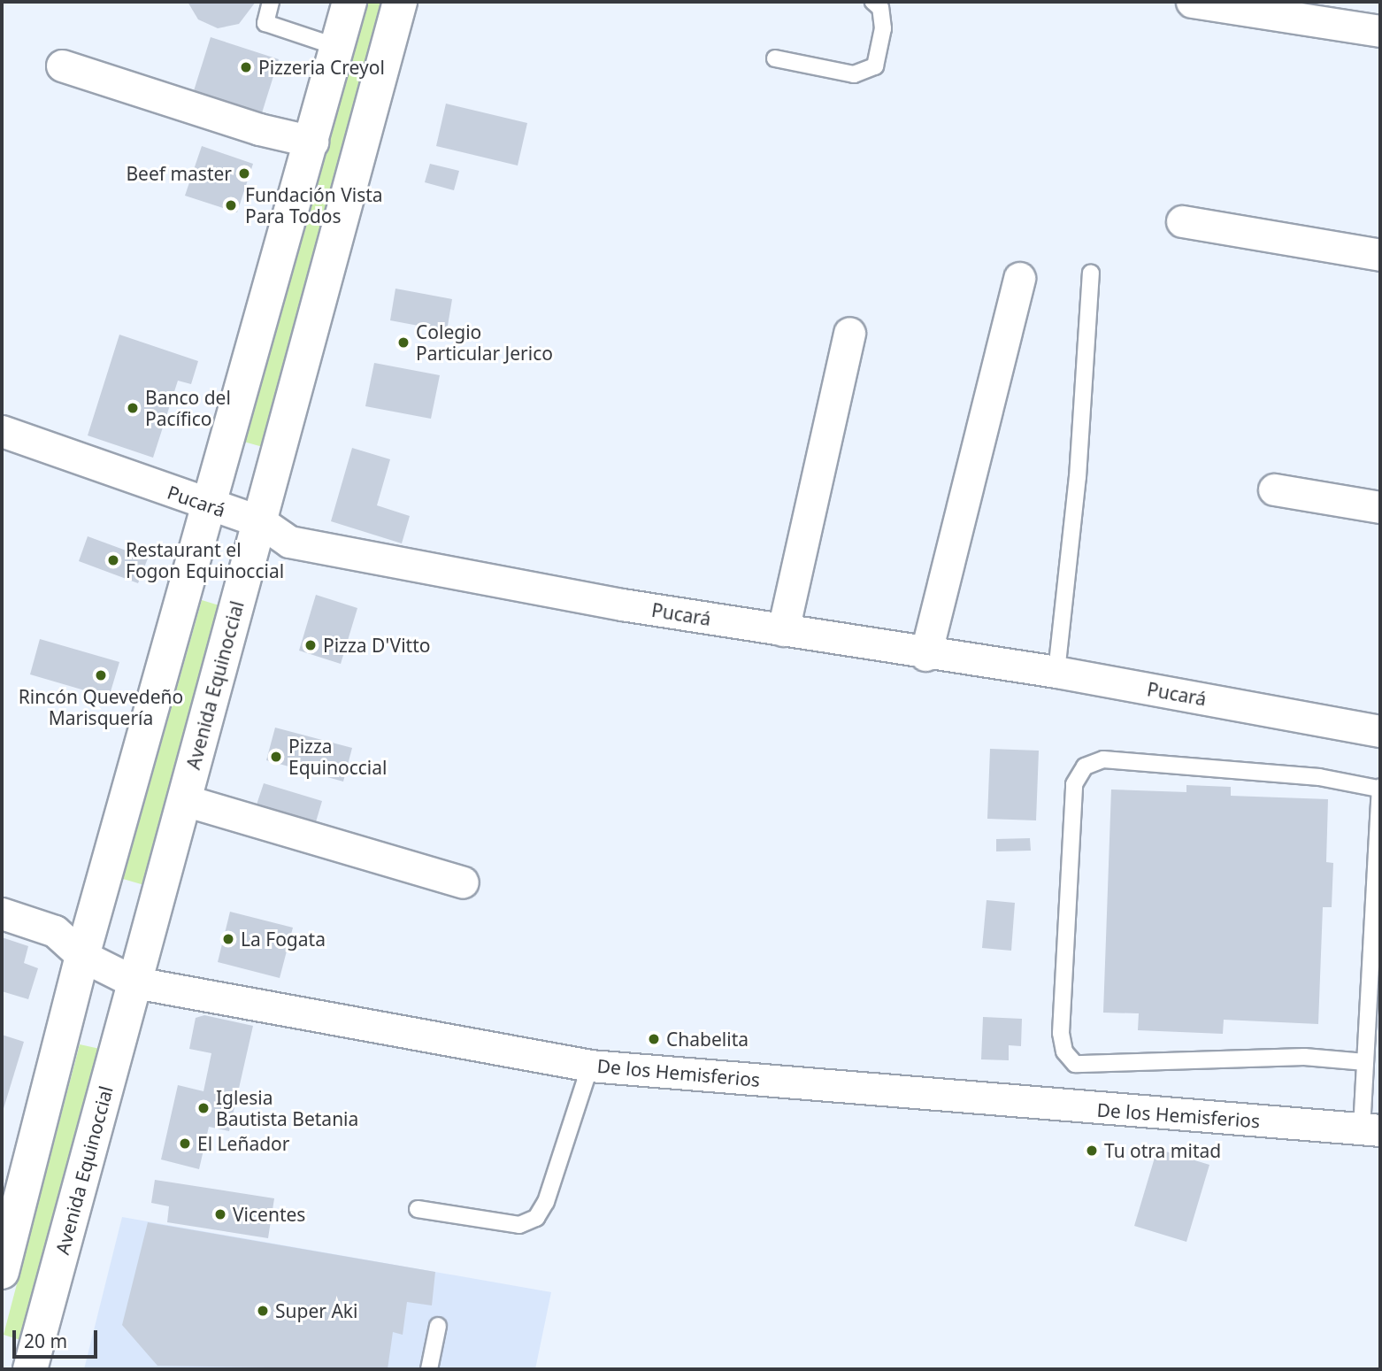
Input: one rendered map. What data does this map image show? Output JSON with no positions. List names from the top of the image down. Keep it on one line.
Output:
{"streets":{"main road":["Avenida Equinoccial"],"street":["Pucará","De los Hemisferios"]},"crossings":[["Pucará","Avenida Equinoccial"],["Avenida Equinoccial","De los Hemisferios"]],"places":["Pizzeria Creyol","Beef master","Fundación Vista Para Todos","Colegio Particular Jerico","Banco del Pacífico","Restaurant el Fogon Equinoccial","Pizza D'Vitto","Rincón Quevedeño Marisquería","Pizza Equinoccial","La Fogata","Chabelita","Iglesia Bautista Betania","El Leñador","Tu otra mitad","Vicentes","Super Aki"],"scale_bar":"20 m"}
